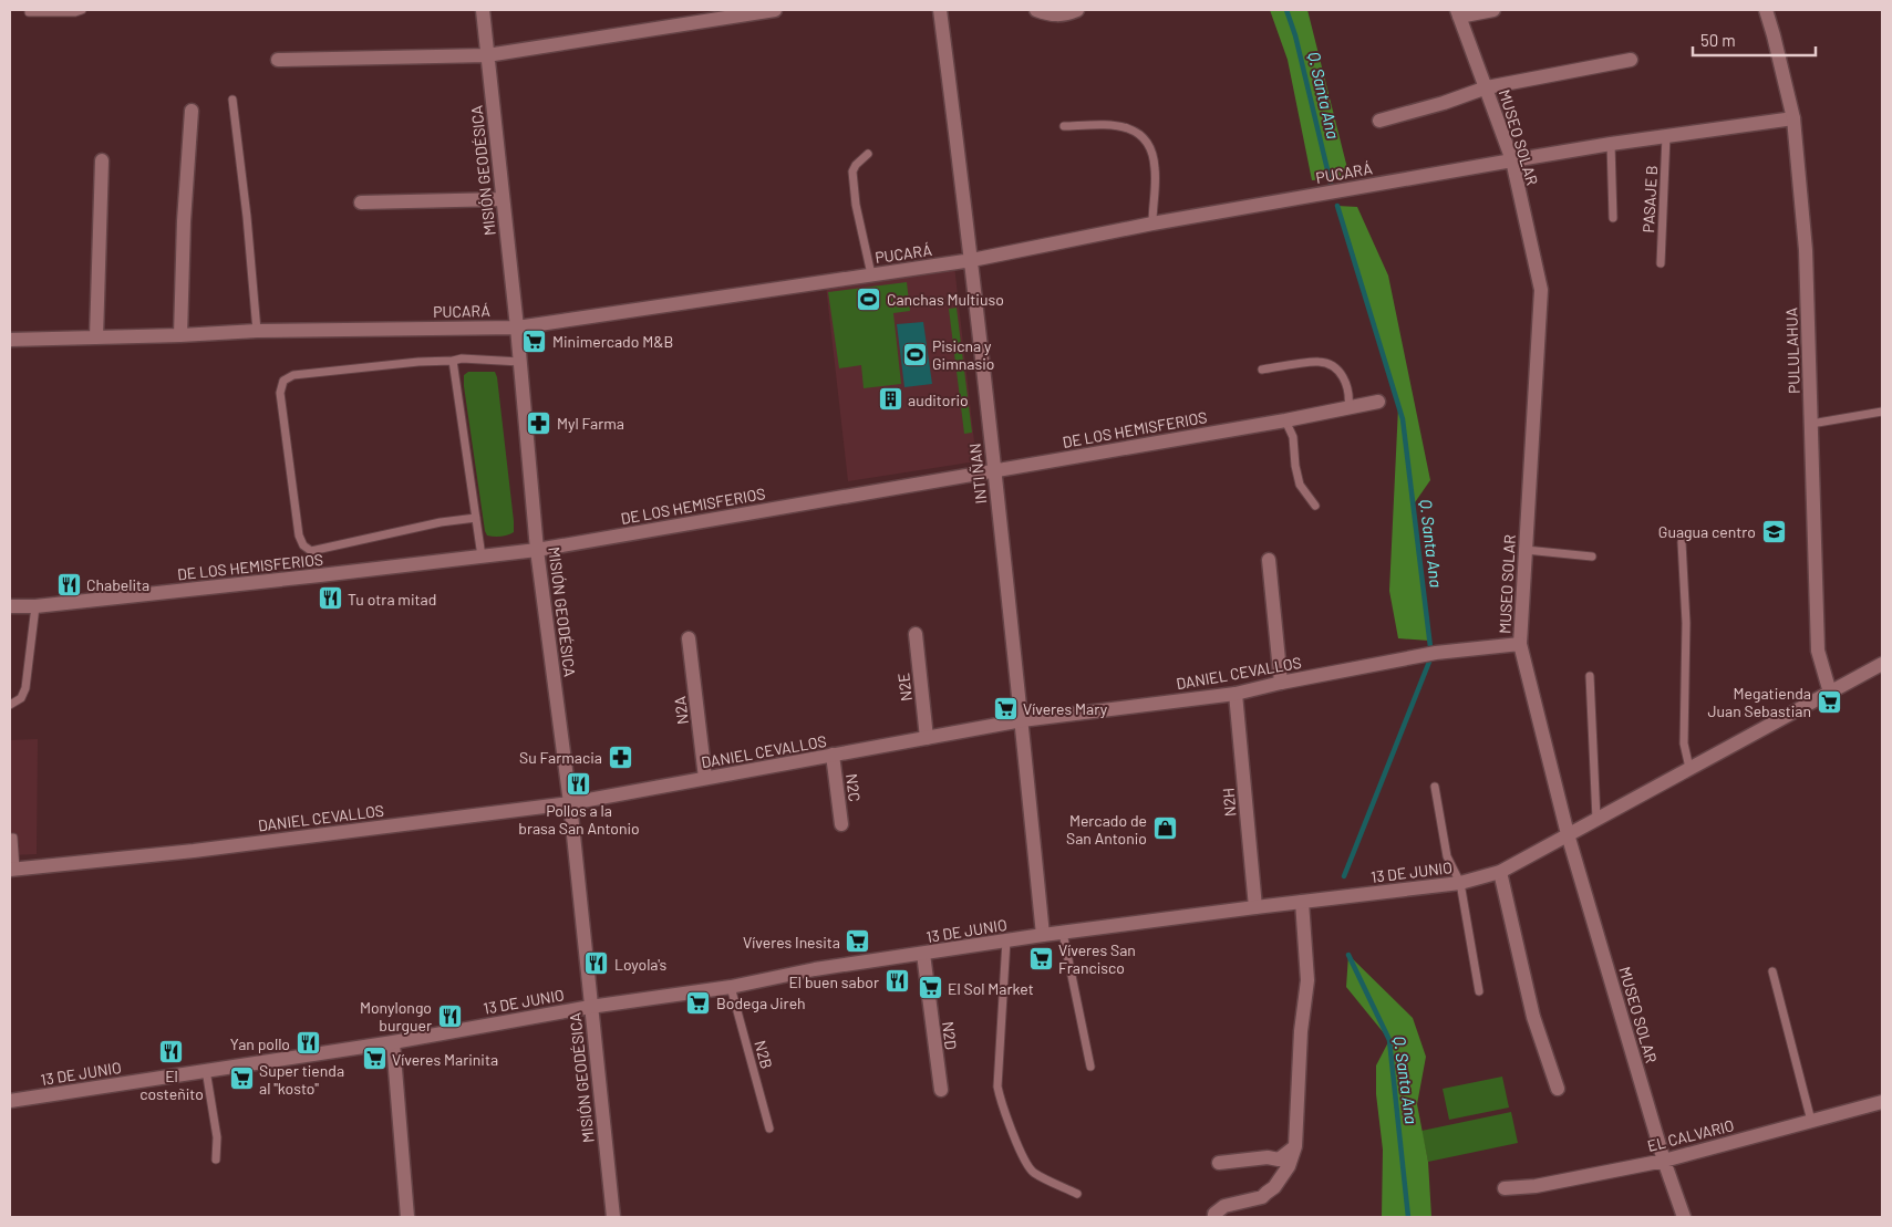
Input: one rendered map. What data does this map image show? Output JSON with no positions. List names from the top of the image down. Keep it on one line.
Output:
{"streets":{"street":["MUSEO SOLAR","MISIÓN GEODÉSICA","PUCARÁ","PULULAHUA","DE LOS HEMISFERIOS","INTI ÑAN","DANIEL CEVALLOS","N2E","N2A","N2C","N2H","13 DE JUNIO","N2D","EL CALVARIO"],"lane":["PASAJE B","N2B"]},"crossings":[["MUSEO SOLAR","PUCARÁ"],["MUSEO SOLAR","DANIEL CEVALLOS"],["MUSEO SOLAR","13 DE JUNIO"],["MUSEO SOLAR","EL CALVARIO"],["MISIÓN GEODÉSICA","PUCARÁ"],["MISIÓN GEODÉSICA","DE LOS HEMISFERIOS"],["MISIÓN GEODÉSICA","DANIEL CEVALLOS"],["MISIÓN GEODÉSICA","13 DE JUNIO"],["PUCARÁ","PASAJE B"],["PUCARÁ","PULULAHUA"],["PUCARÁ","INTI ÑAN"],["PULULAHUA","13 DE JUNIO"],["DE LOS HEMISFERIOS","INTI ÑAN"],["INTI ÑAN","DANIEL CEVALLOS"],["INTI ÑAN","13 DE JUNIO"],["DANIEL CEVALLOS","N2E"],["DANIEL CEVALLOS","N2A"],["DANIEL CEVALLOS","N2C"],["DANIEL CEVALLOS","N2H"],["N2H","13 DE JUNIO"],["13 DE JUNIO","N2D"],["13 DE JUNIO","N2B"]],"water":["Q. Santa Ana"],"places":{"sports":["Canchas Multiuso","Pisicna y Gimnasio"],"supermarket":["Minimercado M&B","Megatienda Juan Sebastian","Víveres Mary","Víveres Inesita","Víveres San Francisco","El Sol Market","Bodega Jireh","Víveres Marinita","Super tienda al \"kosto\""],"building":["auditorio"],"pharmacy":["Myl Farma","Su Farmacia"],"school or university":["Guagua centro"],"restaurant":["Chabelita","Tu otra mitad","Pollos a la brasa San Antonio","Loyola's","El buen sabor","Monylongo burguer","Yan pollo","El costeñito"],"shop":["Mercado de San Antonio"]},"scale_bar":"50 m"}
